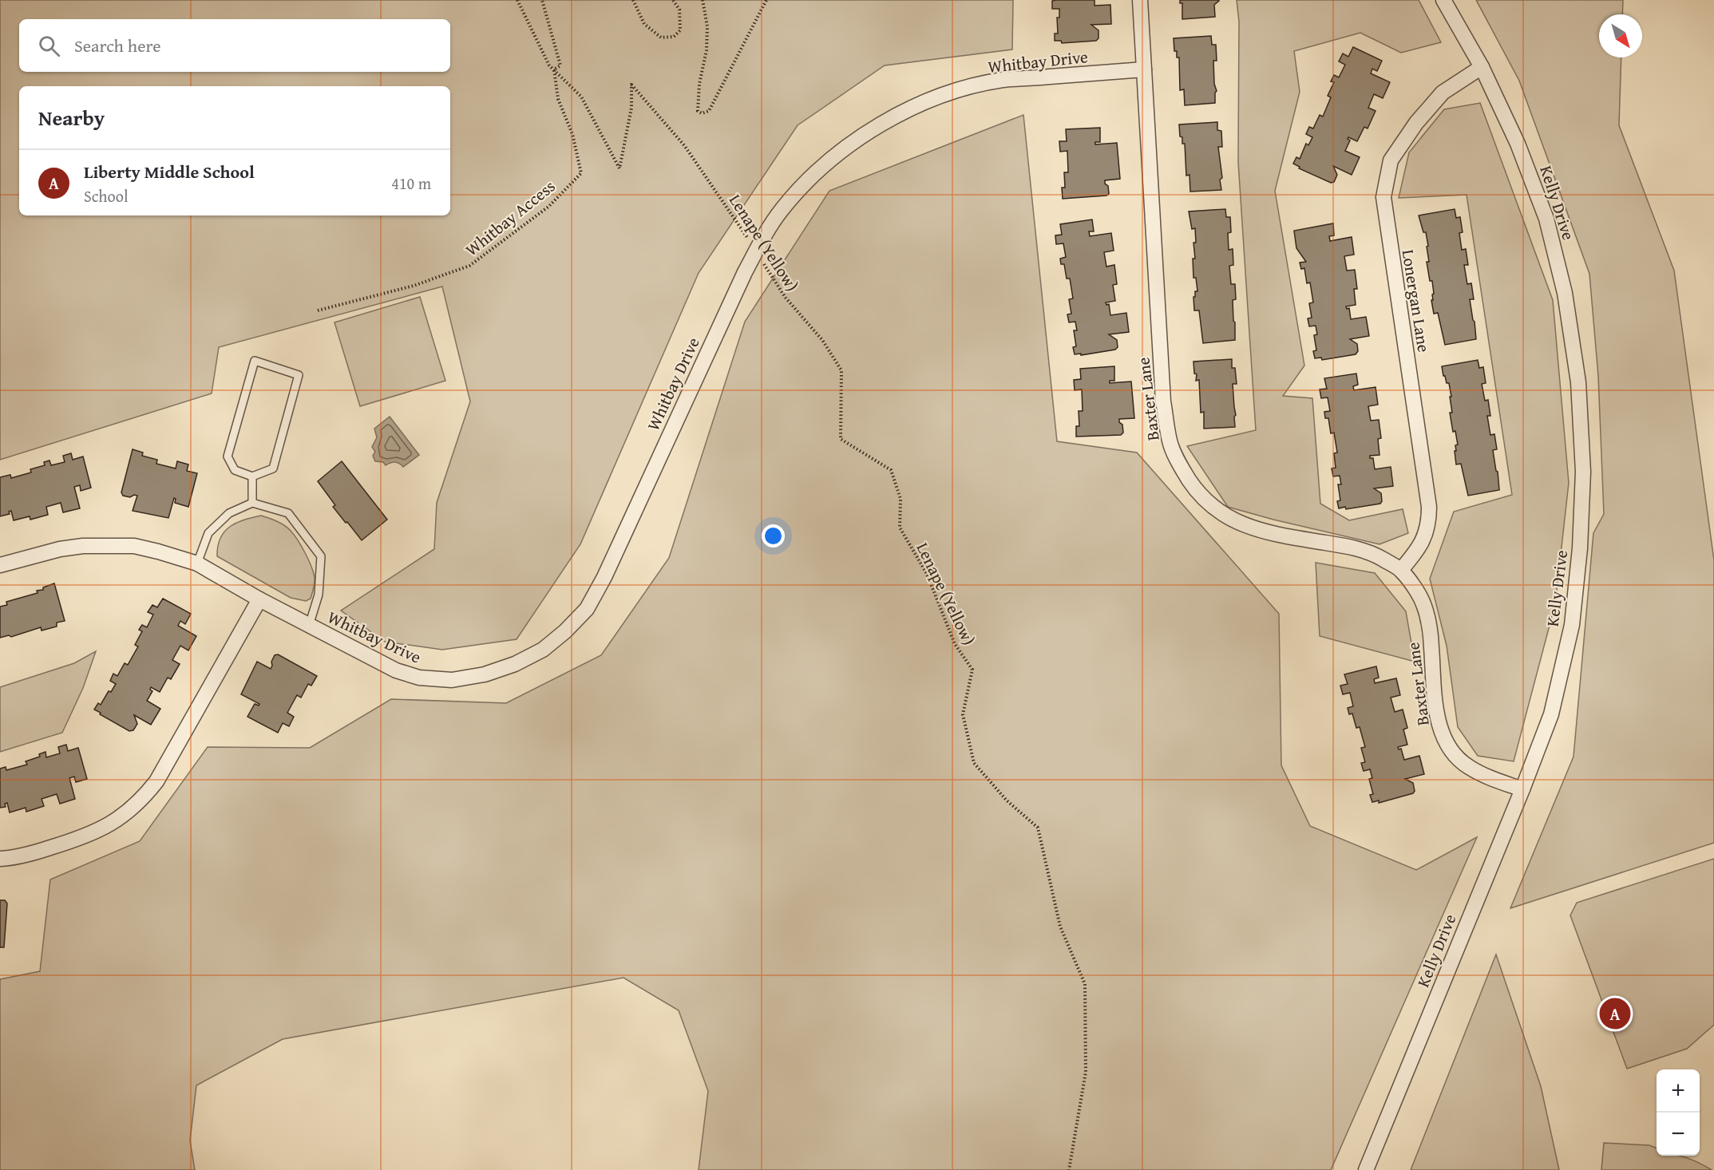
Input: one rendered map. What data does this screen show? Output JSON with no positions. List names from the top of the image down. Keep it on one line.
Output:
{"streets":{"street":["Whitbay Drive","Kelly Drive","Lonergan Lane","Baxter Lane"],"path":["Whitbay Access","Lenape (Yellow)"]},"crossings":[["Whitbay Drive","Lenape (Yellow)"],["Whitbay Drive","Baxter Lane"],["Kelly Drive","Lonergan Lane"],["Kelly Drive","Baxter Lane"],["Whitbay Access","Lenape (Yellow)"],["Lonergan Lane","Baxter Lane"]],"north":"bottom right","page":{"search":"Search here","heading":"Nearby","list":[{"mark":"A","name":"Liberty Middle School","note":"School","value":"410 m"}],"pins":"A","map_buttons":["+","−"]}}
